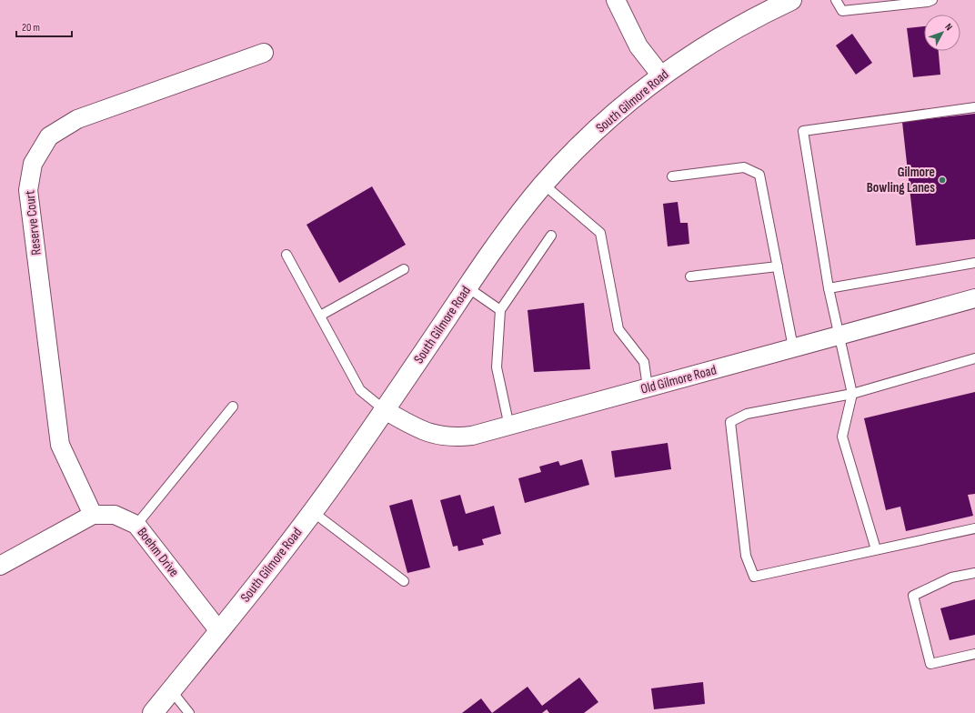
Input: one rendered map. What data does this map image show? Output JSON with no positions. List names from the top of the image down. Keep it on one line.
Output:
{"streets":{"main road":["South Gilmore Road"],"street":["Reserve Court","Old Gilmore Road","Boehm Drive"]},"crossings":[["South Gilmore Road","Old Gilmore Road"],["South Gilmore Road","Boehm Drive"],["Reserve Court","Boehm Drive"]],"places":["Gilmore Bowling Lanes"],"scale_bar":"20 m","north":"top right"}
